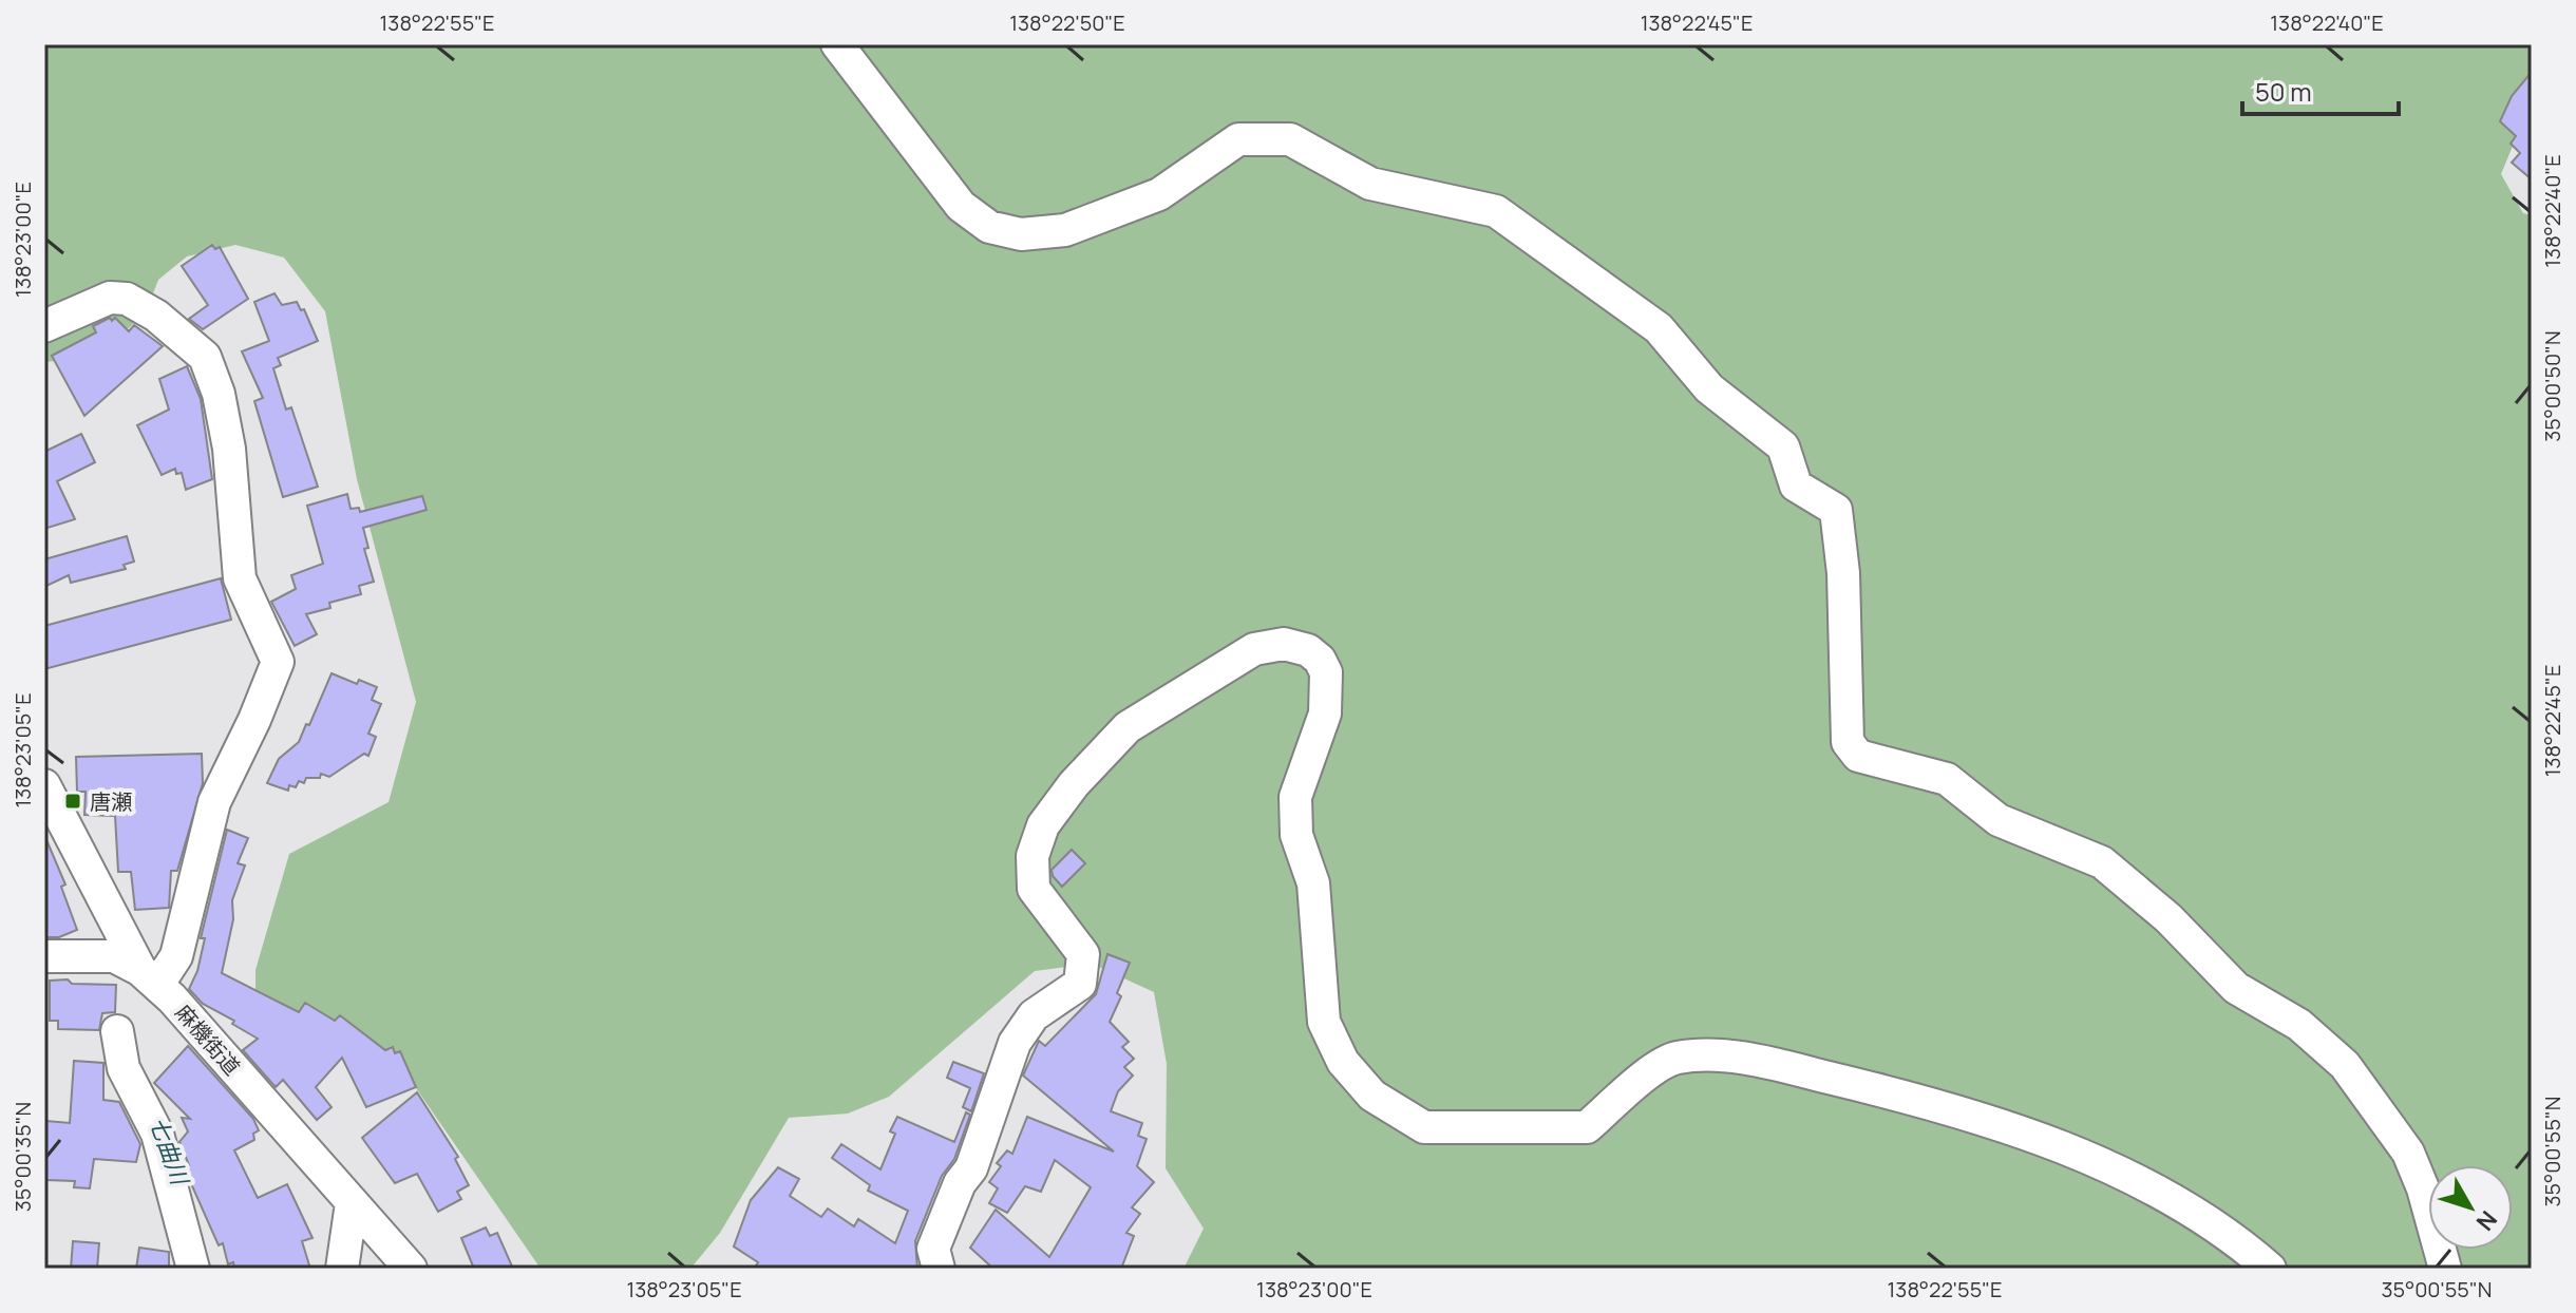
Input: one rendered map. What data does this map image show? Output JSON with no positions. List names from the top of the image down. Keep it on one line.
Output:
{"streets":{"street":["麻機街道"]},"water":["七曲川"],"places":{"transit":["唐瀬"]},"scale_bar":"50 m","north":"bottom right","coordinates":["138°22'55\"E","138°22'50\"E","138°22'45\"E","138°22'40\"E","138°23'00\"E","35°00'50\"N","138°23'05\"E","35°00'55\"N","35°00'35\"N"]}
